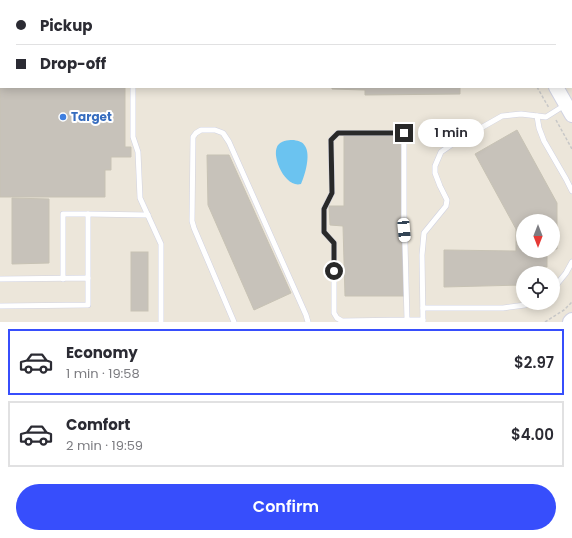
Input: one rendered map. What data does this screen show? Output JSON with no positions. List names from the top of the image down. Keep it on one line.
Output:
{"places":["Target"],"north":"bottom","page":{"banner":["Pickup","Drop-off"],"bubble":"1 min","list":[{"name":"Economy","note":"1 min · 19:58","value":"$2.97"},{"name":"Comfort","note":"2 min · 19:59","value":"$4.00"}],"buttons":"Confirm"}}
